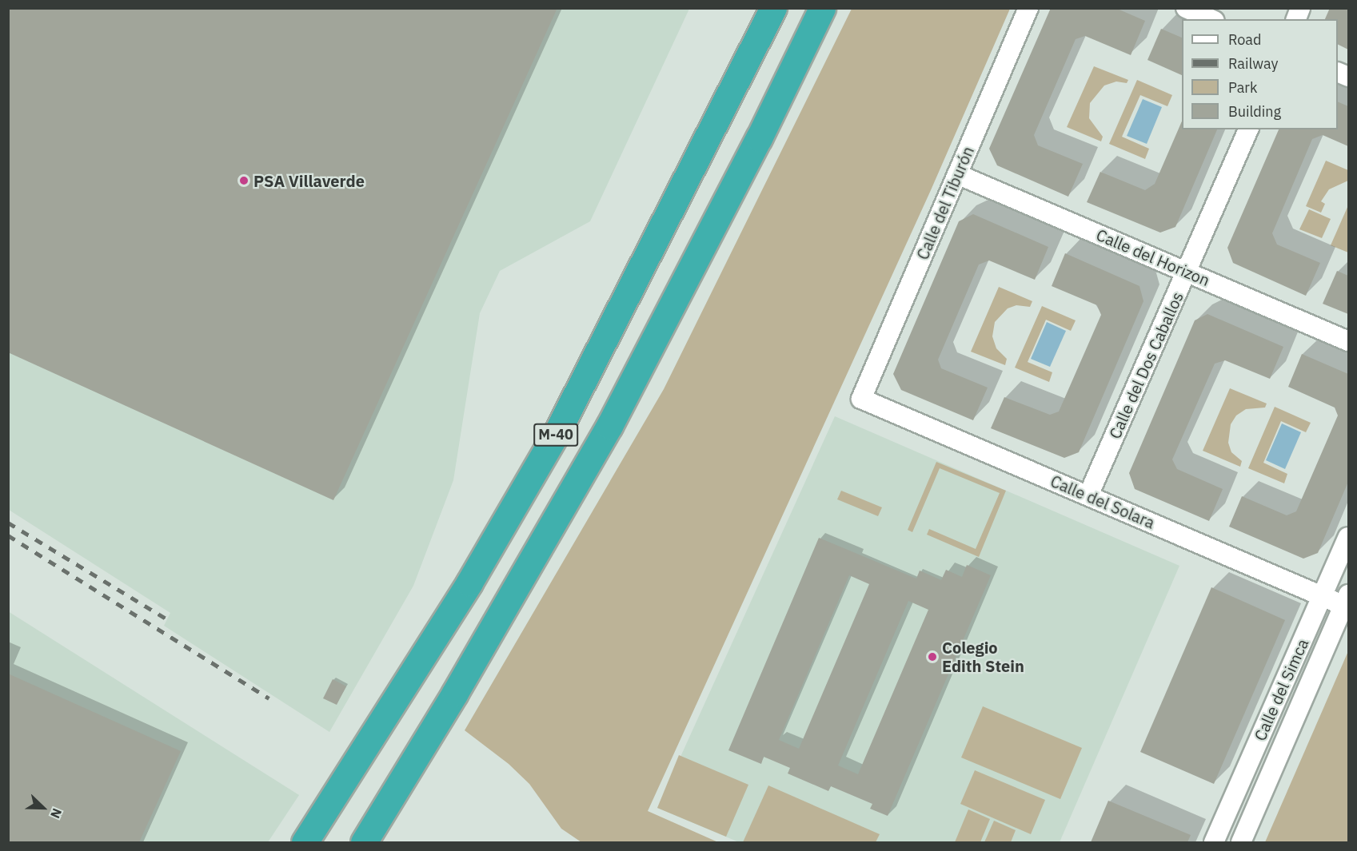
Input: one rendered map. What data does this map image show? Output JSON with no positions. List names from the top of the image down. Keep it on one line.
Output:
{"streets":{"highway":["M-40"],"street":["Calle del Tiburón","Calle del Horizon","Calle del Dos Caballos","Calle del Solara","Calle del Simca"]},"crossings":[["Calle del Tiburón","Calle del Horizon"],["Calle del Tiburón","Calle del Solara"],["Calle del Horizon","Calle del Dos Caballos"],["Calle del Dos Caballos","Calle del Solara"],["Calle del Solara","Calle del Simca"]],"places":["PSA Villaverde","Colegio Edith Stein"],"legend":["Road","Railway","Park","Building"],"north":"bottom right"}
